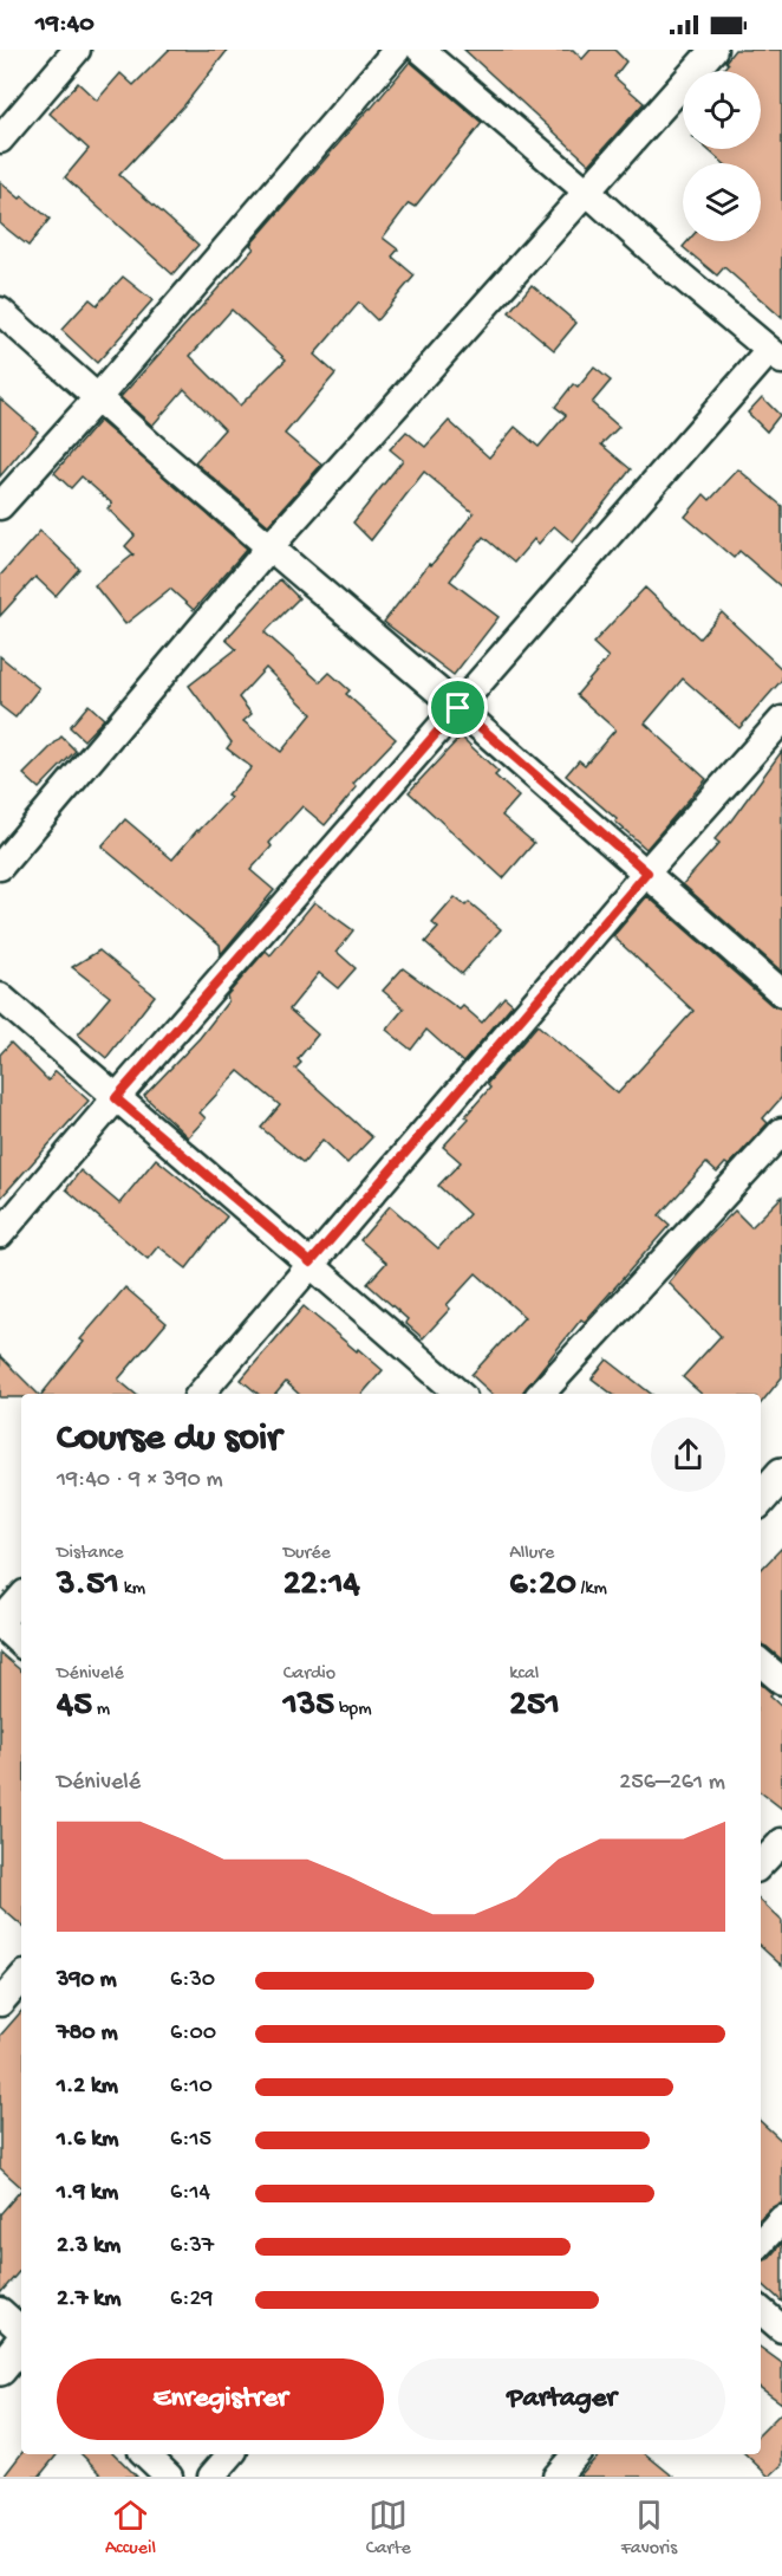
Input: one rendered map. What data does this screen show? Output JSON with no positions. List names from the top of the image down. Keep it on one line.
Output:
{"page":{"status":"19:40","heading":["Course du soir","19:40 · 9 × 390 m"],"stats":[["Distance","3.51 km"],["Durée","22:14"],["Allure","6:20 /km"],["Dénivelé","45 m"],["Cardio","135 bpm"],["kcal","251"]],"chart":["Dénivelé","256–261 m"],"list":[{"name":"390 m","note":"6:30"},{"name":"780 m","note":"6:00"},{"name":"1.2 km","note":"6:10"},{"name":"1.6 km","note":"6:15"},{"name":"1.9 km","note":"6:14"},{"name":"2.3 km","note":"6:37"},{"name":"2.7 km","note":"6:29"}],"buttons":["Enregistrer","Partager"],"tabs":["Accueil","Carte","Favoris"]}}
